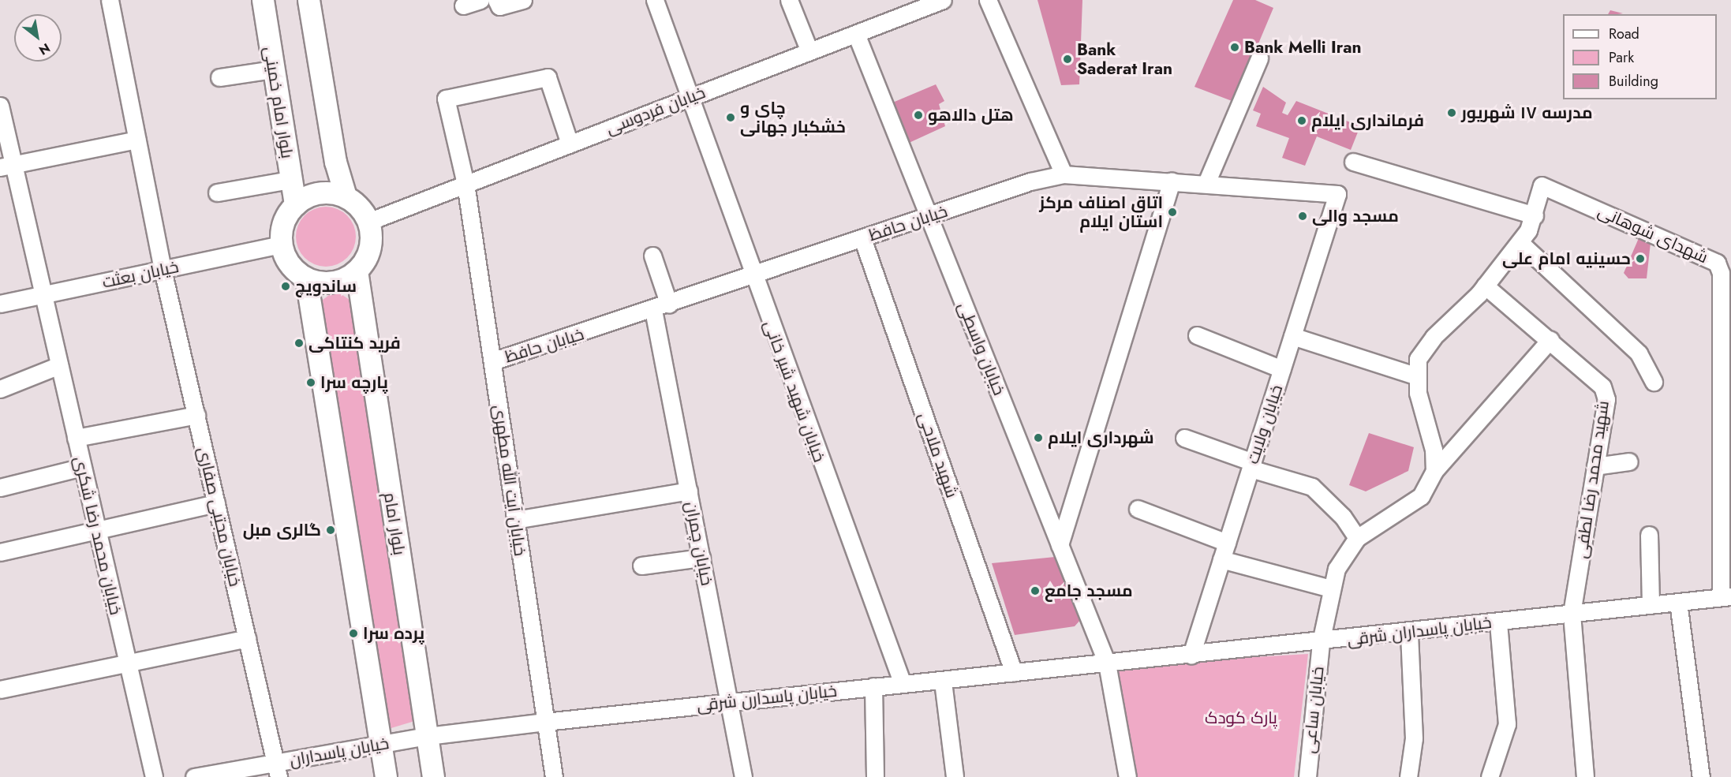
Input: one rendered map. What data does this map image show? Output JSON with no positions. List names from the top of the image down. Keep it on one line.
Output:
{"streets":{"main road":["بلوار امام خمینی","بلوار امام"],"street":["خیابان فردوسی","خیابان حافظ","شهدای شوهانی","خیابان بعثت","خیابان واسطی","خیابان شهید شیر خانی","خیابان ولایت","شهید ملاحی","شهید محمد رضا لطفی","خیابان آیت الله مطهری","خیابان مجتبی صفاری","خیابان محمد رضا شکری","خیابان چمران","خیابان پاسداران شرقی","خیابان پاسدارن شرقی","خیابان ساعی","خیابان پاسداران"]},"crossings":[["بلوار امام خمینی","خیابان فردوسی"],["بلوار امام خمینی","خیابان بعثت"],["بلوار امام خمینی","بلوار امام"],["خیابان فردوسی","خیابان بعثت"],["خیابان فردوسی","خیابان واسطی"],["خیابان فردوسی","خیابان شهید شیر خانی"],["خیابان فردوسی","خیابان آیت الله مطهری"],["خیابان فردوسی","بلوار امام"],["خیابان حافظ","خیابان واسطی"],["خیابان حافظ","خیابان شهید شیر خانی"],["خیابان حافظ","خیابان ولایت"],["خیابان حافظ","شهید ملاحی"],["خیابان حافظ","خیابان آیت الله مطهری"],["خیابان حافظ","خیابان چمران"],["شهدای شوهانی","خیابان پاسداران شرقی"],["خیابان بعثت","خیابان مجتبی صفاری"],["خیابان بعثت","بلوار امام"],["خیابان بعثت","خیابان محمد رضا شکری"],["خیابان واسطی","خیابان پاسداران شرقی"],["خیابان واسطی","خیابان پاسدارن شرقی"],["خیابان شهید شیر خانی","خیابان پاسدارن شرقی"],["خیابان ولایت","خیابان پاسداران شرقی"],["شهید ملاحی","خیابان پاسدارن شرقی"],["شهید محمد رضا لطفی","خیابان پاسداران شرقی"],["خیابان آیت الله مطهری","خیابان پاسدارن شرقی"],["خیابان مجتبی صفاری","خیابان پاسداران"],["بلوار امام","خیابان پاسدارن شرقی"],["بلوار امام","خیابان پاسداران"],["خیابان چمران","خیابان پاسدارن شرقی"],["خیابان پاسداران شرقی","خیابان پاسدارن شرقی"],["خیابان پاسداران شرقی","خیابان ساعی"],["خیابان پاسدارن شرقی","خیابان پاسداران"]],"parks":["پارک کودک"],"places":["Bank Melli Iran","Bank Saderat Iran","مدرسه ۱۷ شهریور","هتل دالاهو","چای و خشکبار جهانی","فرمانداری ایلام","اتاق اصناف مرکز استان ایلام","مسجد والی","حسینیه امام علی","ساندویچ","فرید کنتاکی","پارچه سرا","شهرداری ایلام","گالری مبل","مسجد جامع","پرده سرا"],"legend":["Road","Park","Building"],"north":"bottom right"}
